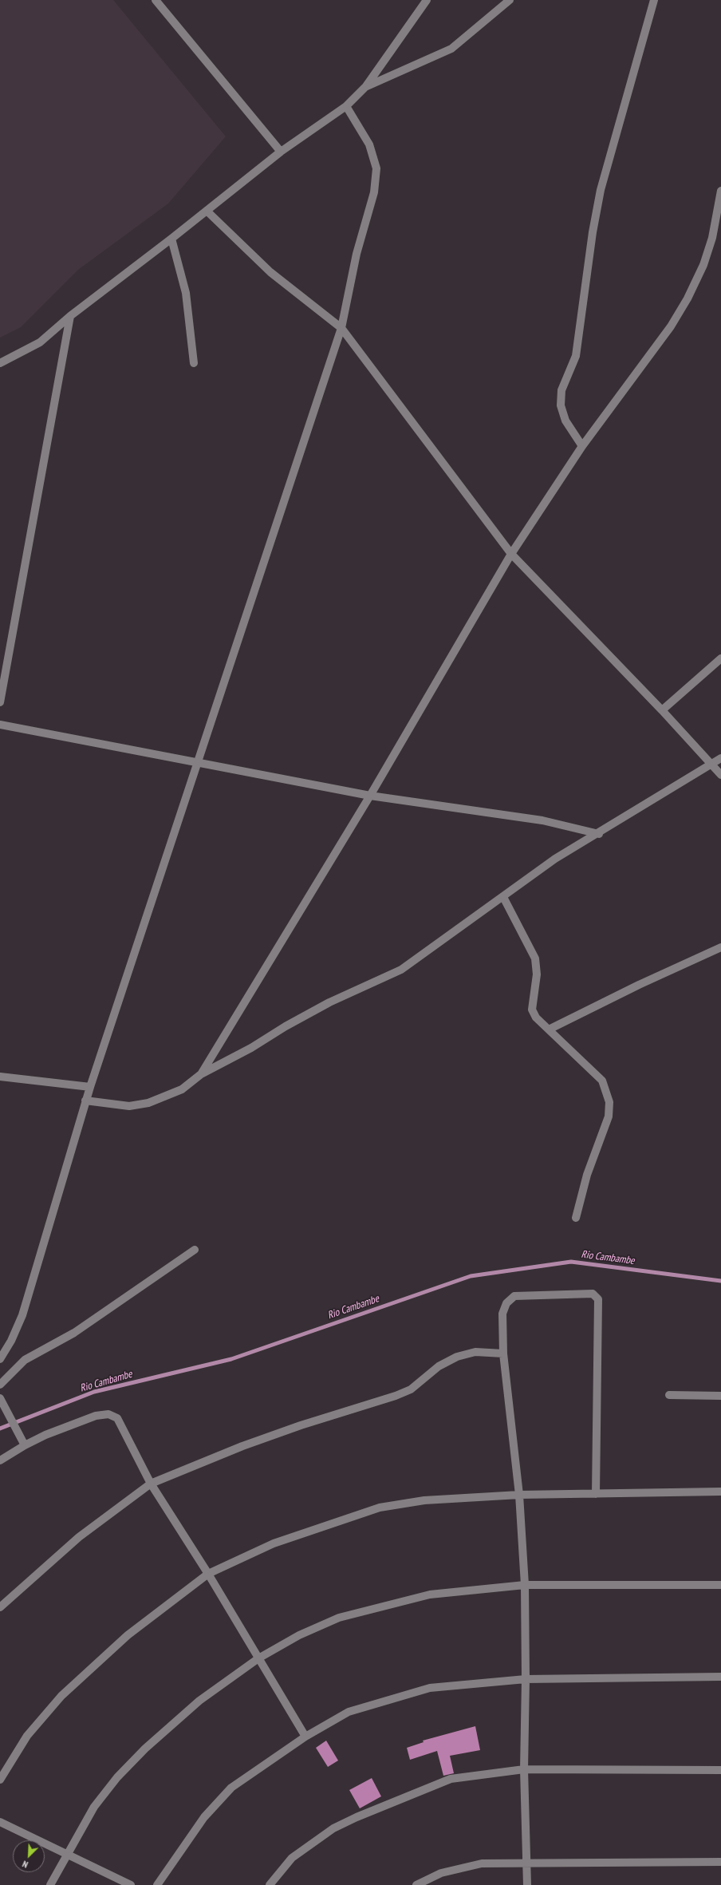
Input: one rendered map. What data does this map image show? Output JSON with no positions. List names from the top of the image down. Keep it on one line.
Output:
{"water":["Rio Cambambe"],"north":"bottom left"}
